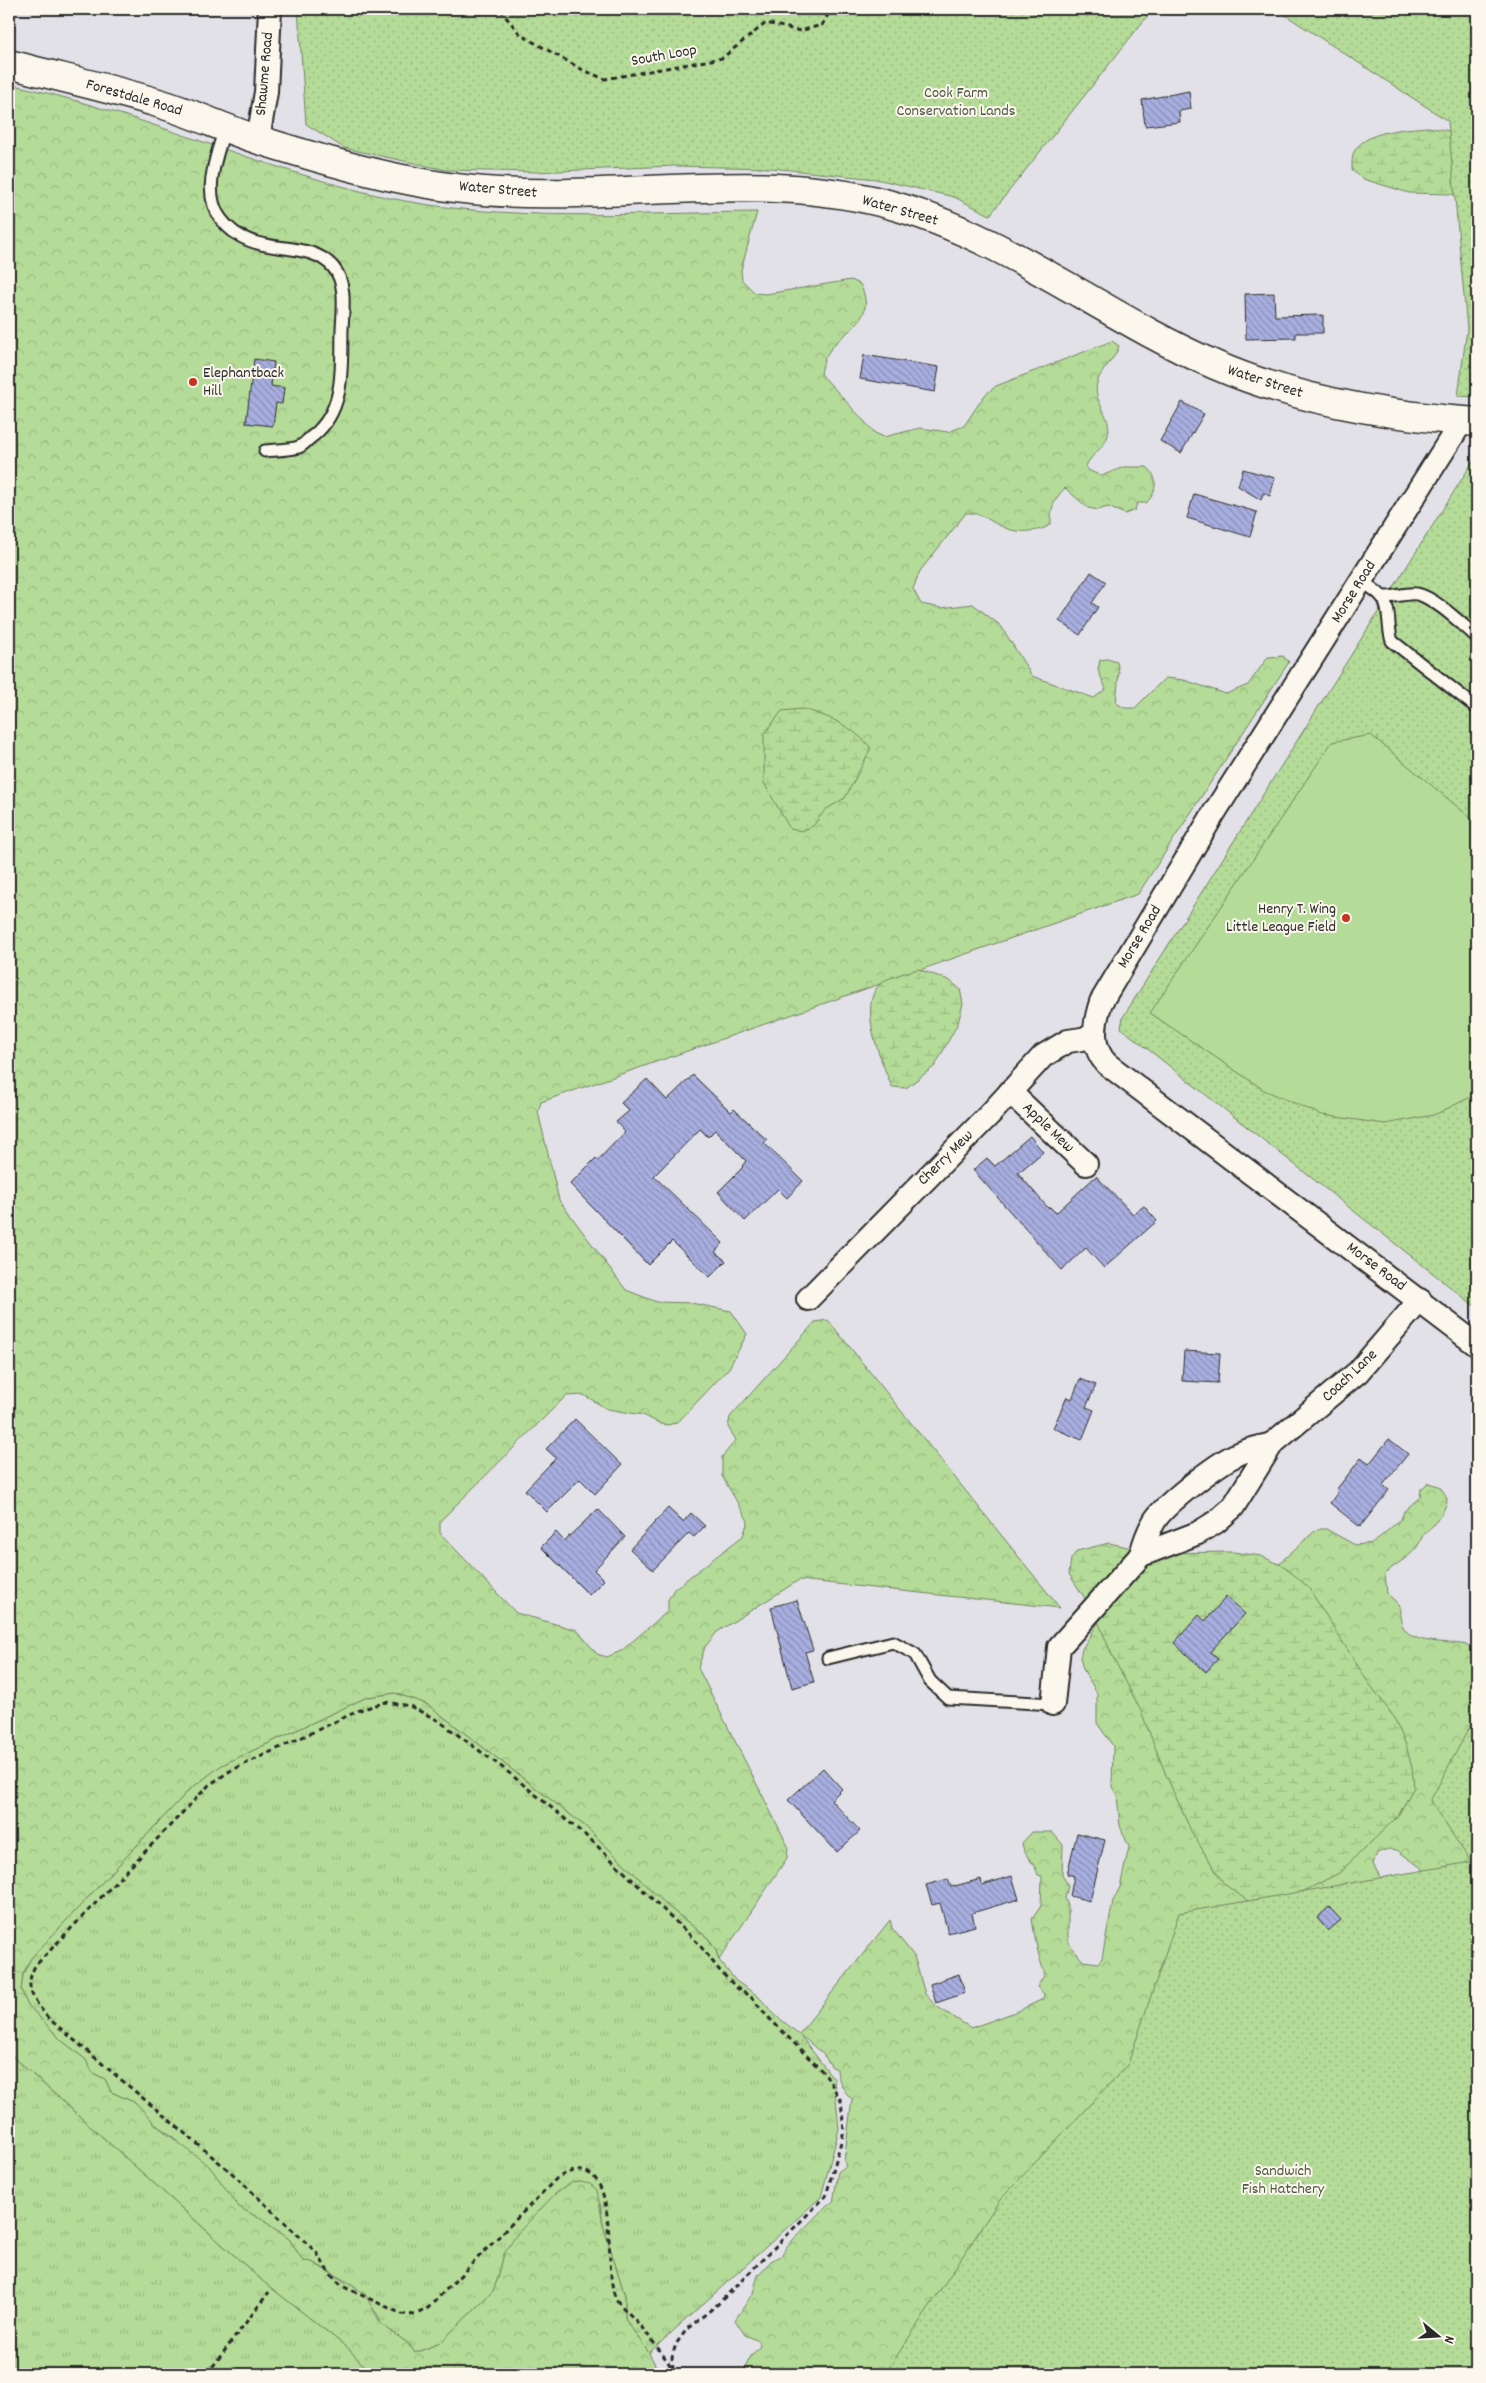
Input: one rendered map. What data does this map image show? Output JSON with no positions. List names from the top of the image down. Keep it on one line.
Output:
{"streets":{"main road":["Forestdale Road","Water Street"],"street":["Shawme Road","Morse Road","Apple Mew","Cherry Mew","Coach Lane"],"path":["South Loop"]},"crossings":[["Shawme Road","Forestdale Road"],["Shawme Road","Water Street"],["Forestdale Road","Water Street"],["Water Street","Morse Road"],["Morse Road","Cherry Mew"],["Morse Road","Coach Lane"],["Apple Mew","Cherry Mew"]],"parks":["Cook Farm Conservation Lands","Sandwich Fish Hatchery"],"places":["Elephantback Hill","Henry T. Wing Little League Field"],"north":"right"}
